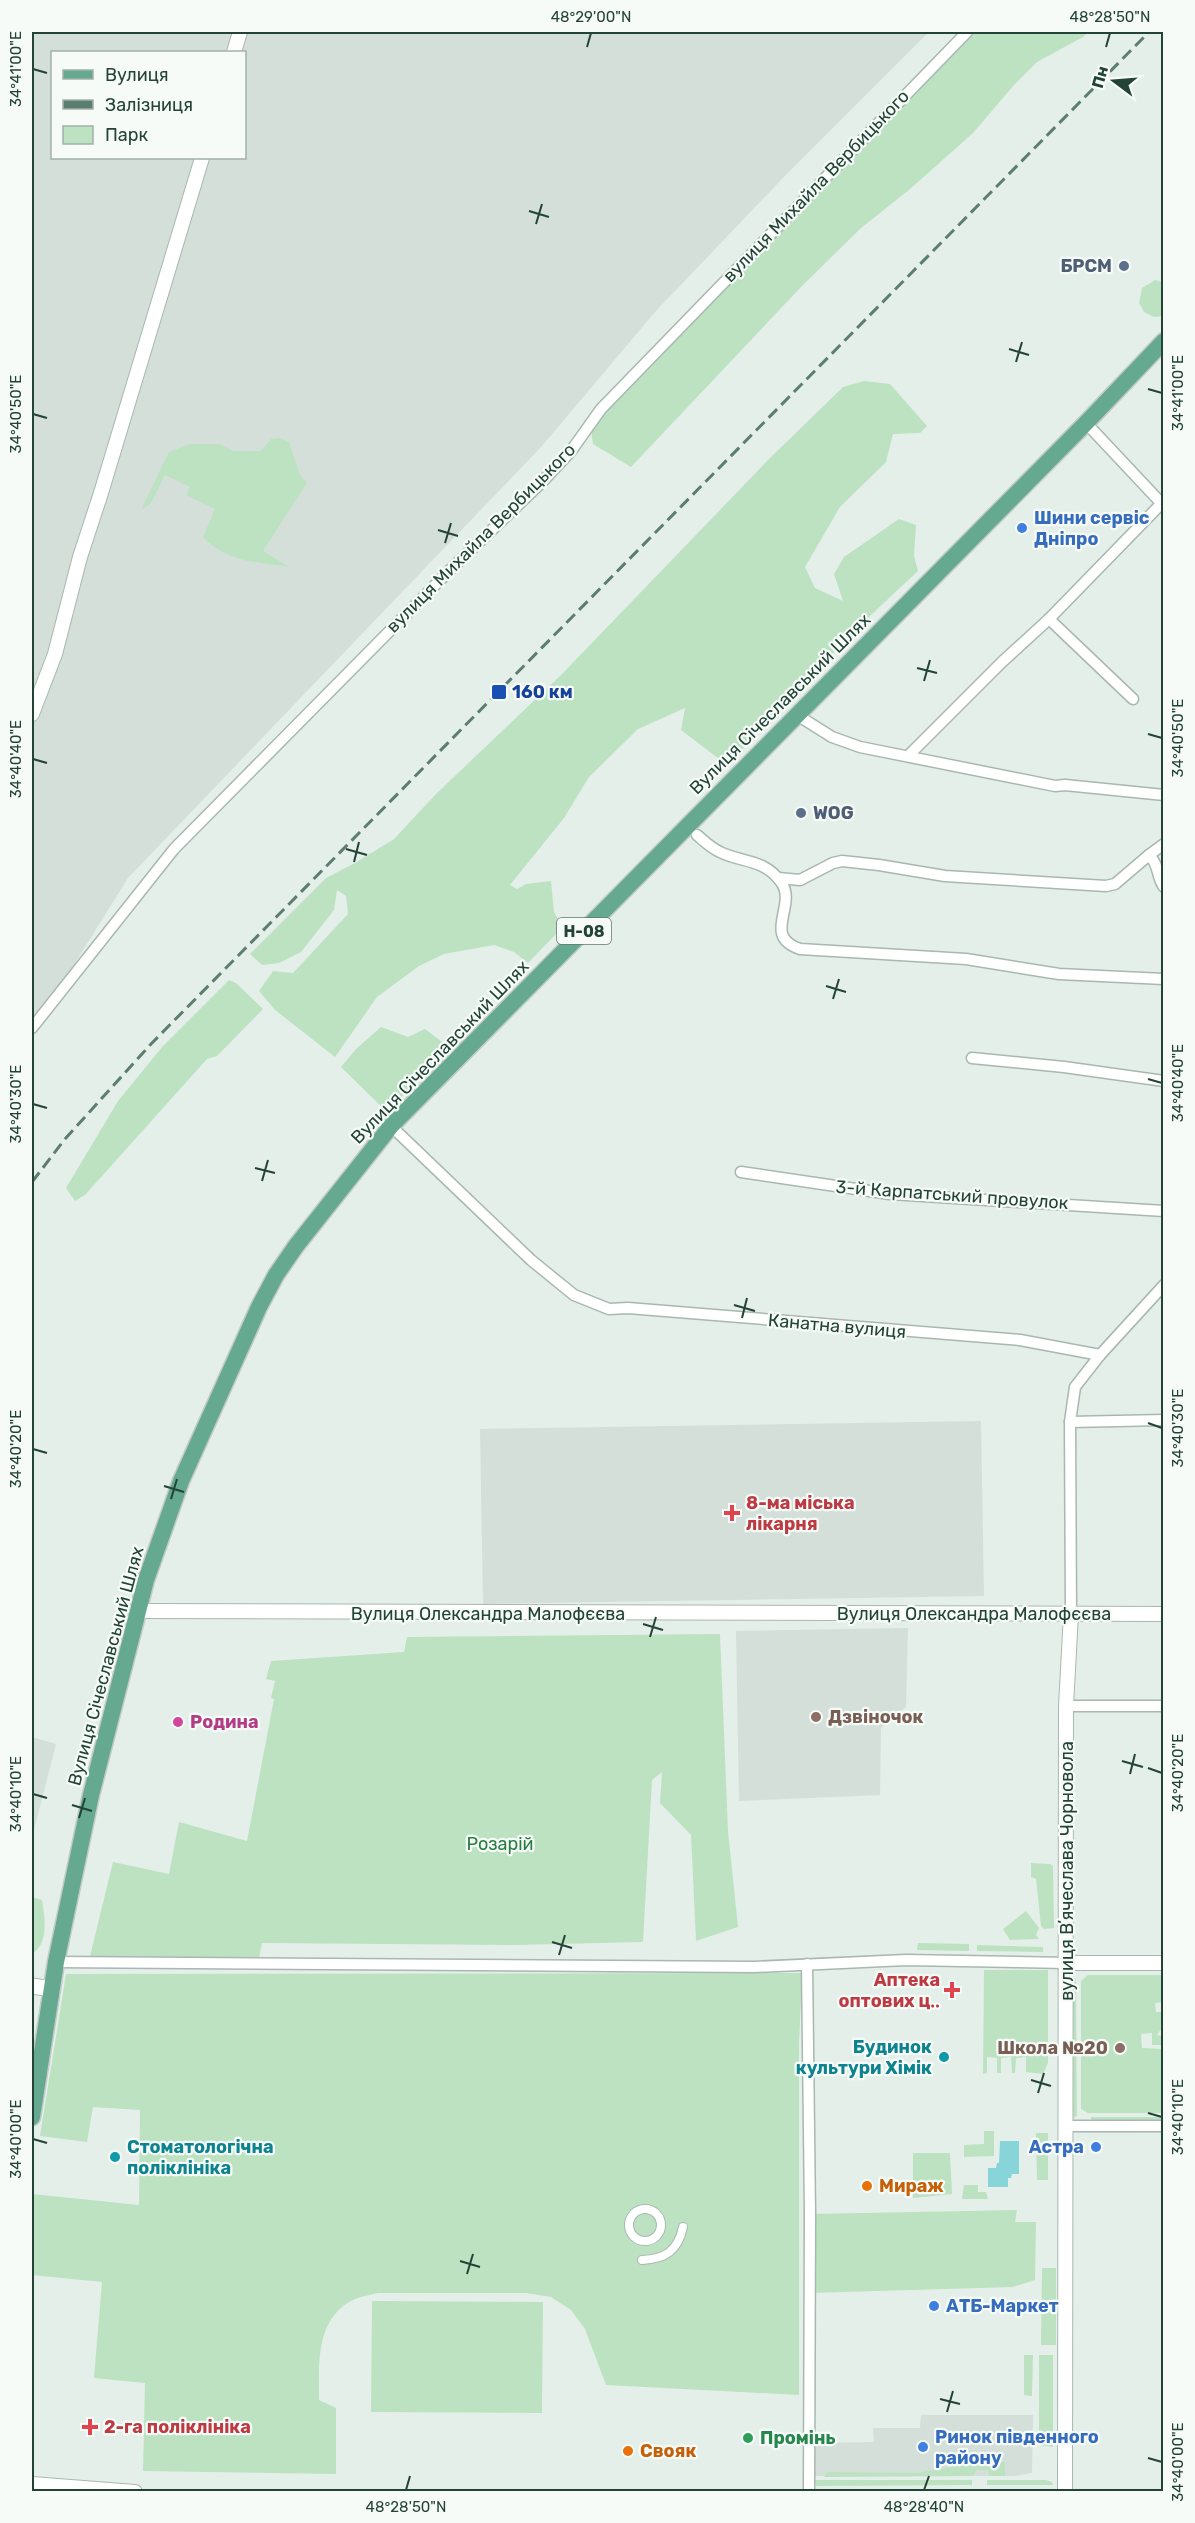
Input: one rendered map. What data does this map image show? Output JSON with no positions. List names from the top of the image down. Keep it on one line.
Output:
{"streets":{"main road":["Вулиця Січеславський Шлях","Н-08"],"street":["вулиця Михайла Вербицького","3-й Карпатський провулок","Канатна вулиця","Вулиця Олександра Малофєєва","вулиця Вʼячеслава Чорновола"]},"crossings":[["Вулиця Січеславський Шлях","Канатна вулиця"],["Вулиця Січеславський Шлях","Вулиця Олександра Малофєєва"],["Канатна вулиця","вулиця Вʼячеслава Чорновола"],["Вулиця Олександра Малофєєва","вулиця Вʼячеслава Чорновола"]],"parks":["Розарій"],"places":{"other":["БРСМ","Шини сервіс Дніпро","WOG","Дзвіночок","Родина","Школа №20","Будинок культури Хімік","Астра","Стоматологічна поліклініка","Мираж","АТБ-Маркет","Промінь","Ринок південного району","Свояк"],"transit":["160 км"],"health":["8-ма міська лікарня","Аптека оптових ц‥","2-га поліклініка"]},"legend":["Вулиця","Залізниця","Парк"],"north":"left","coordinates":["48°29'00\"N","48°28'50\"N","34°41'00\"E","34°40'50\"E","34°40'40\"E","34°40'30\"E","34°40'20\"E","34°40'10\"E","34°40'00\"E","48°28'40\"N"]}
